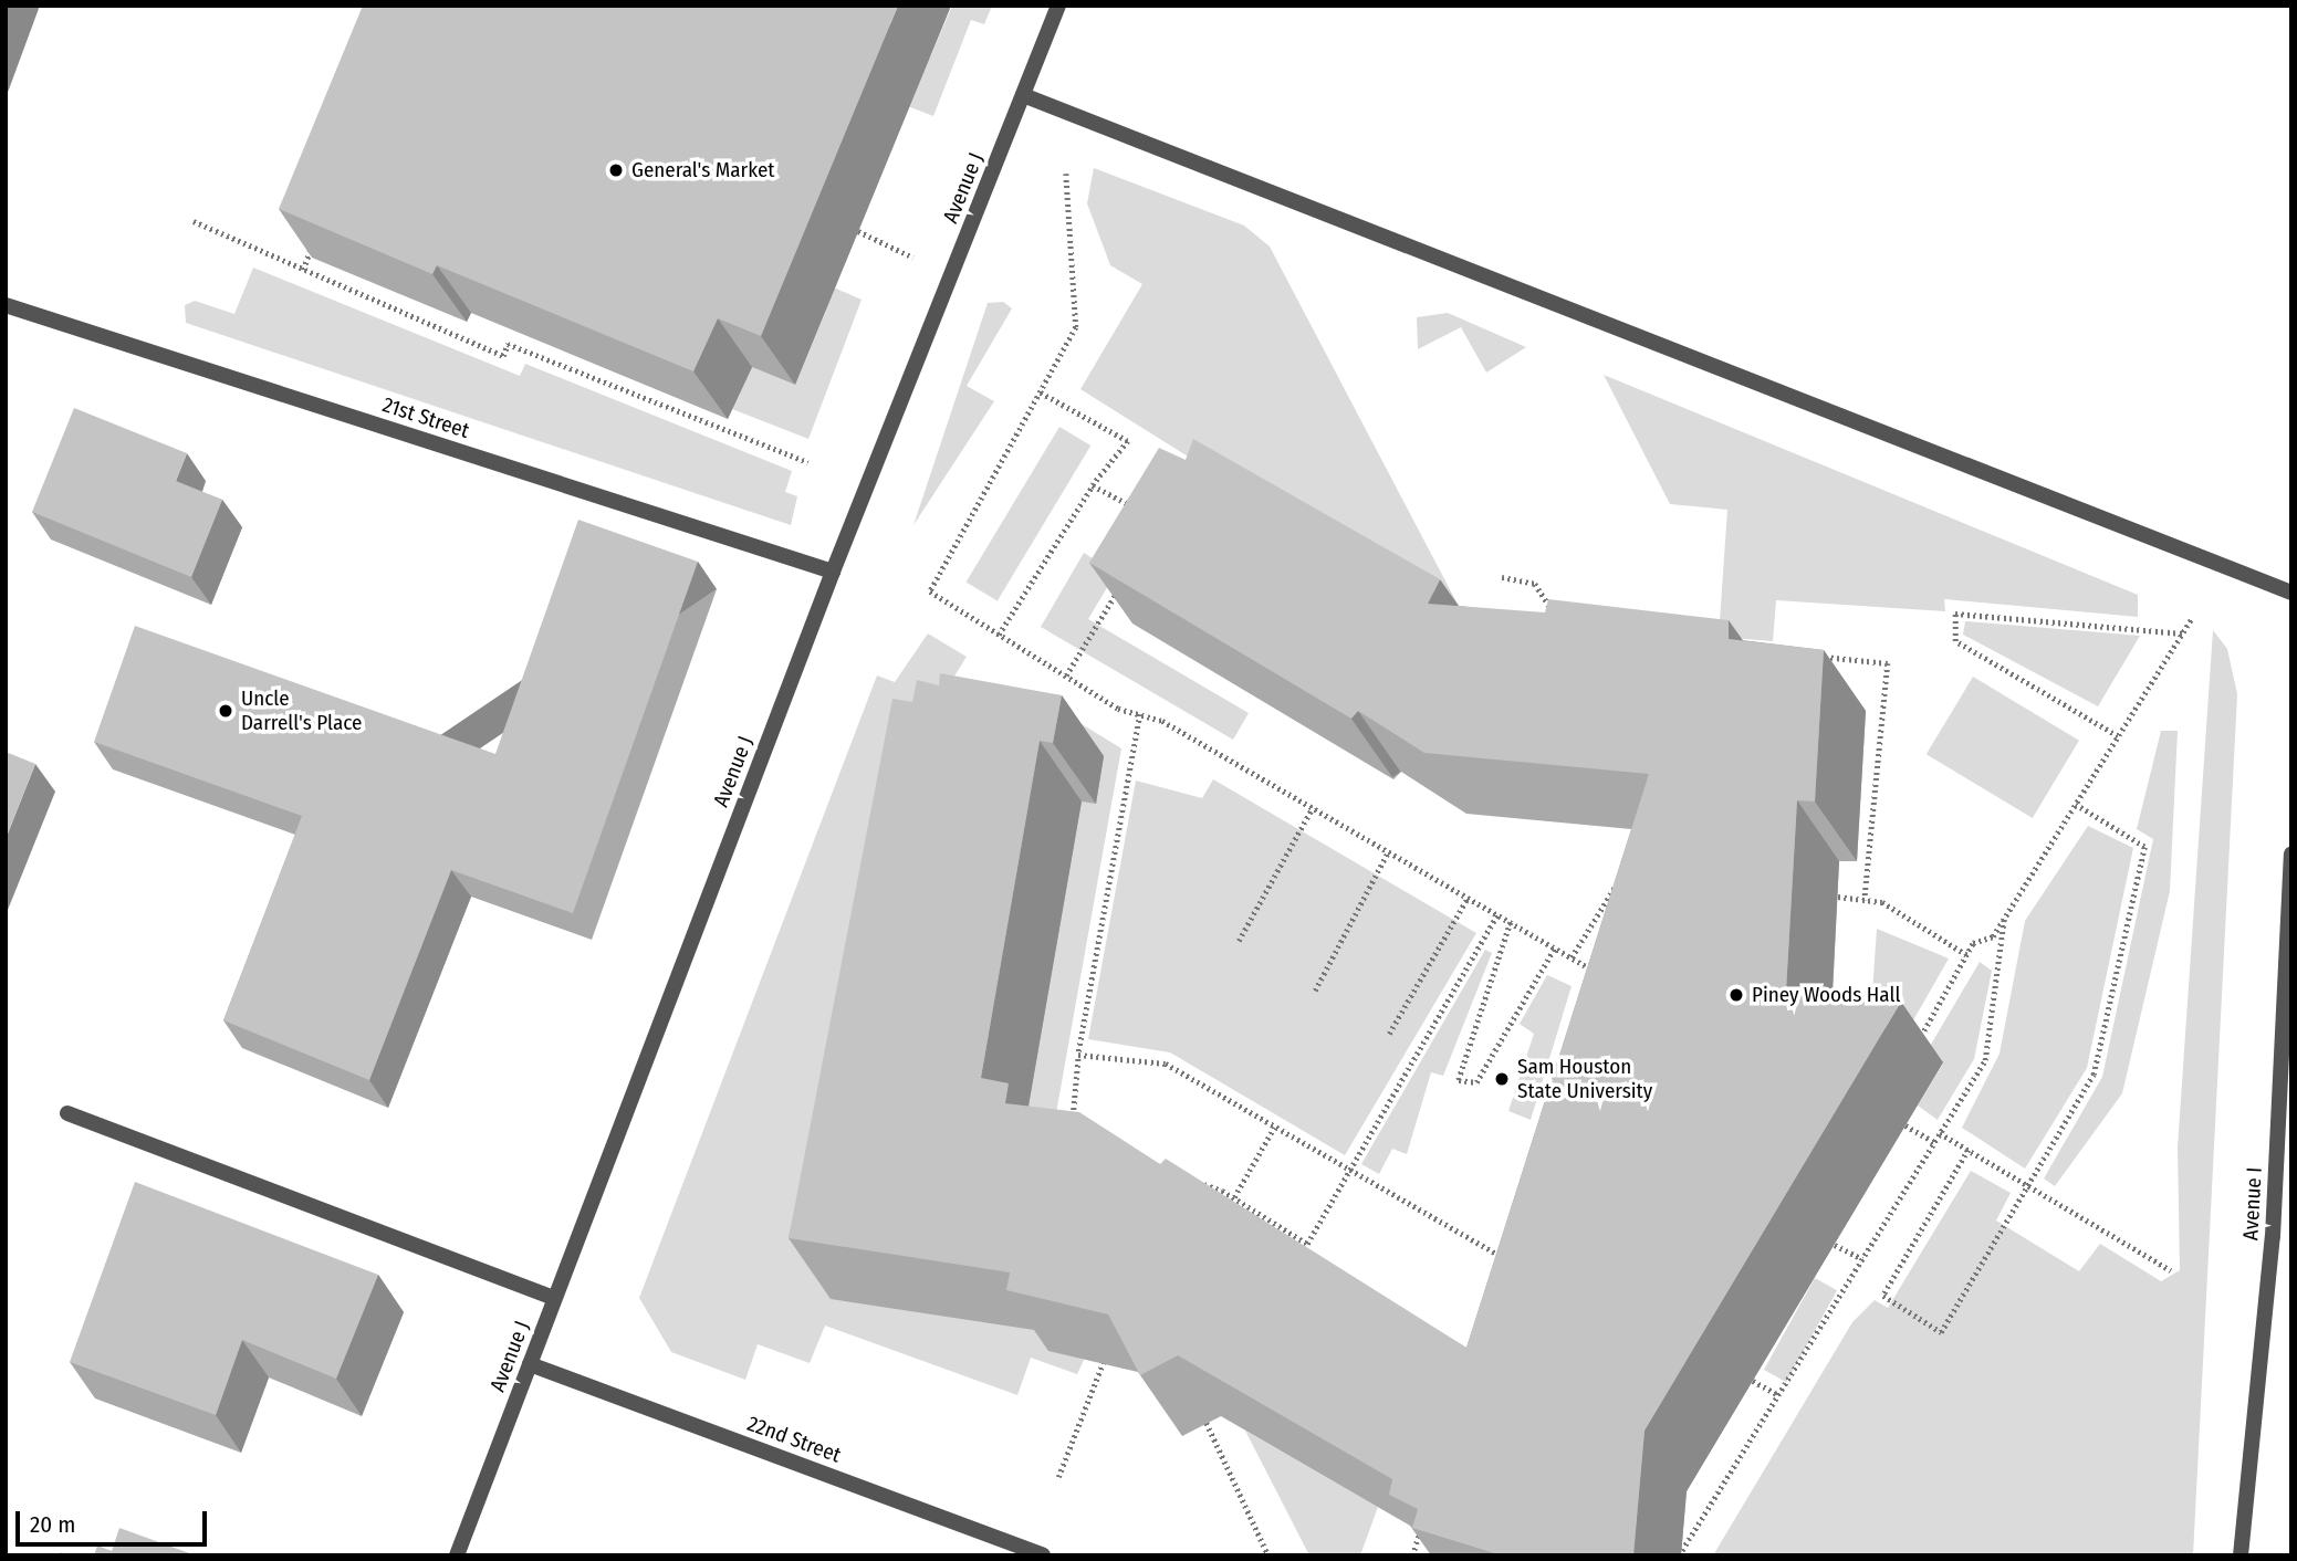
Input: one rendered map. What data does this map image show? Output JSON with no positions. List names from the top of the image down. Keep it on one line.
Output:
{"streets":{"street":["Avenue J","21st Street","Avenue I","22nd Street"]},"crossings":[["Avenue J","21st Street"],["Avenue J","22nd Street"]],"places":["General's Market","Uncle Darrell's Place","Piney Woods Hall","Sam Houston State University"],"scale_bar":"20 m"}
